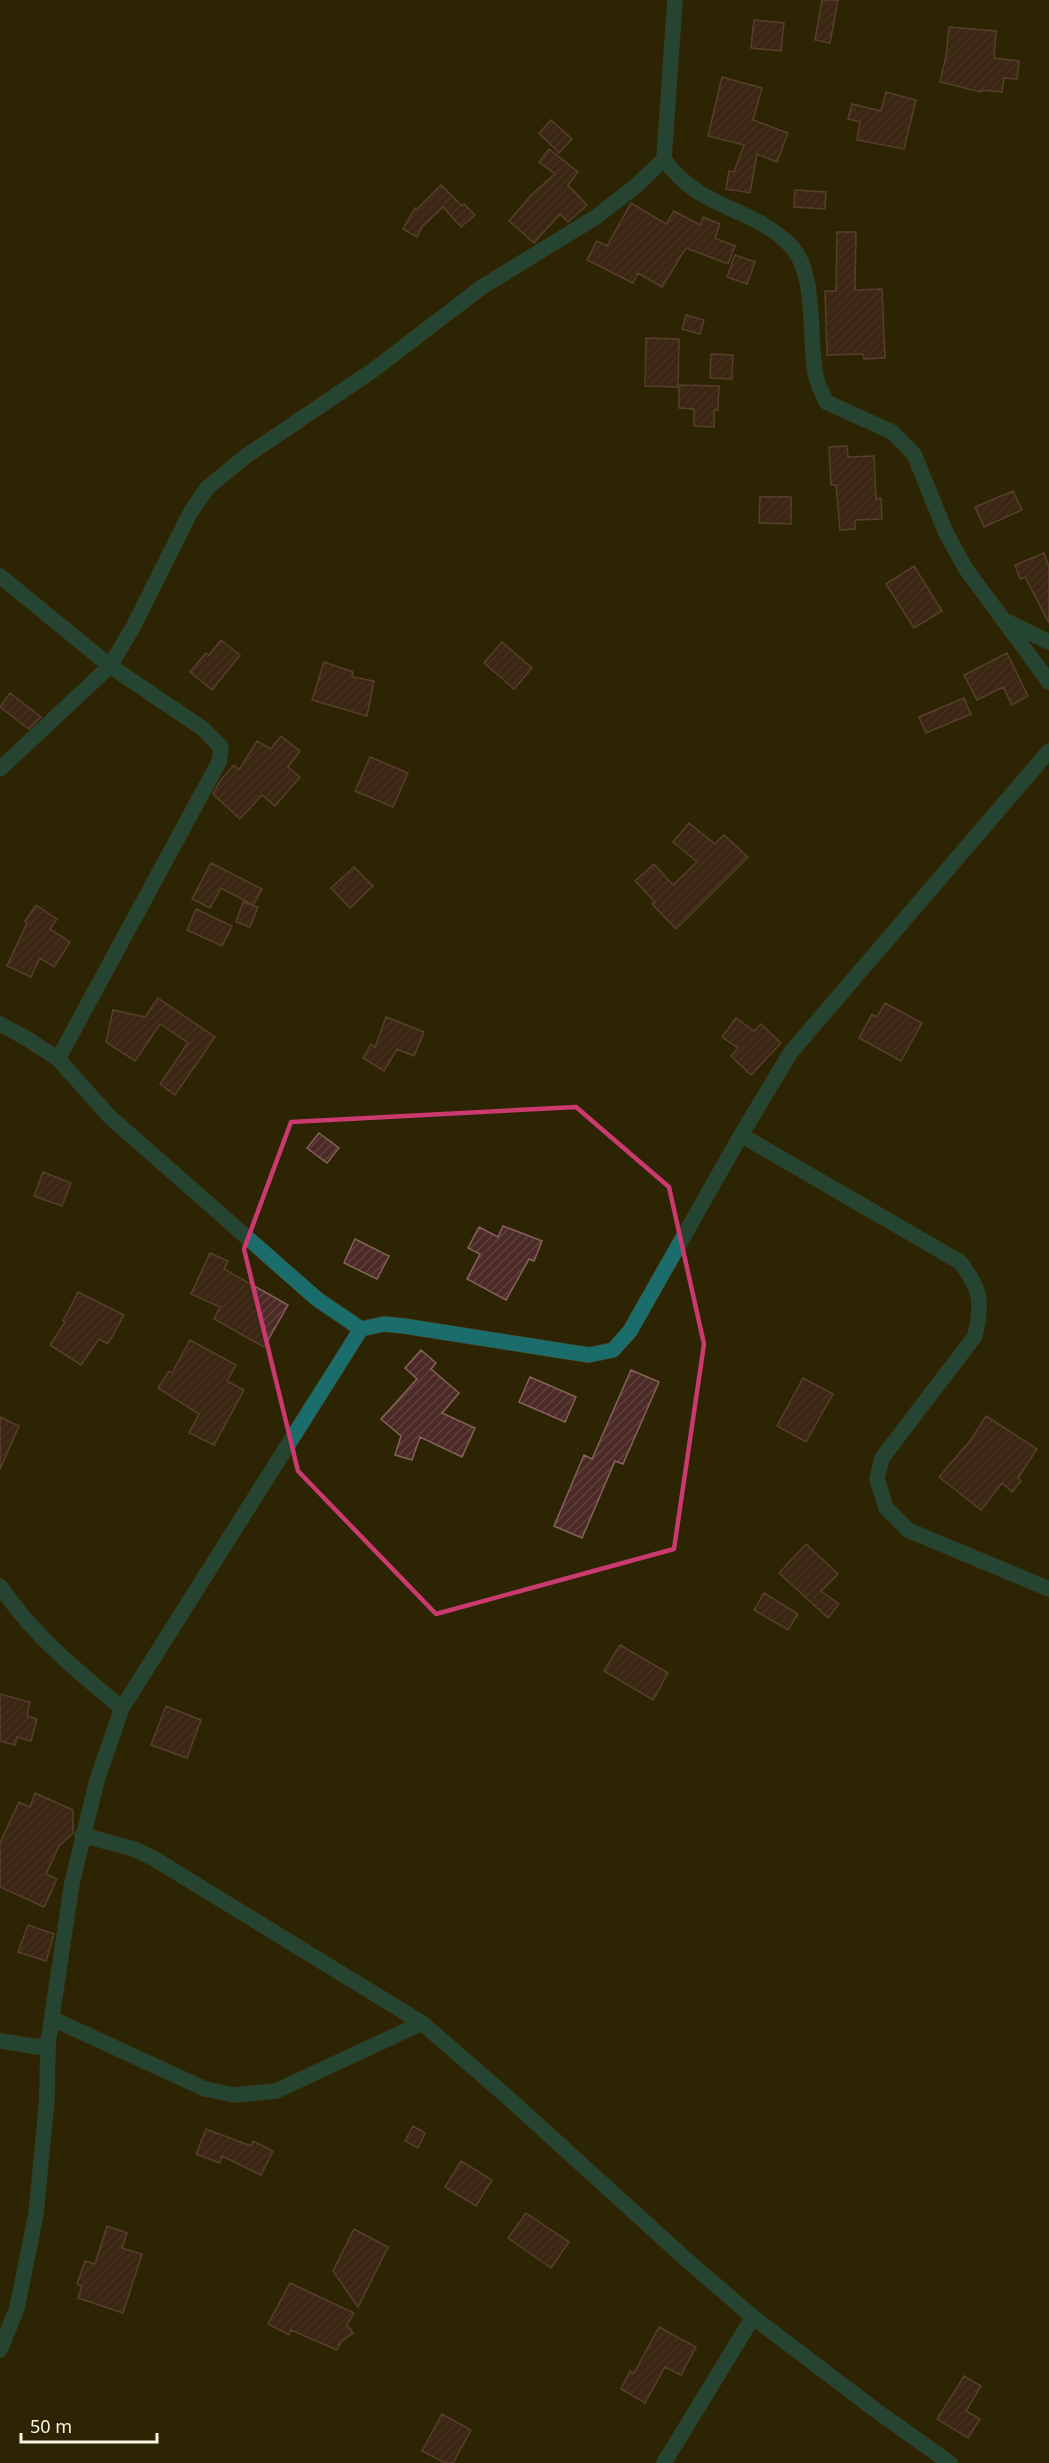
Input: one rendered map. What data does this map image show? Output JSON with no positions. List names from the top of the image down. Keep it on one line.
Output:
{"scale_bar":"50 m"}
